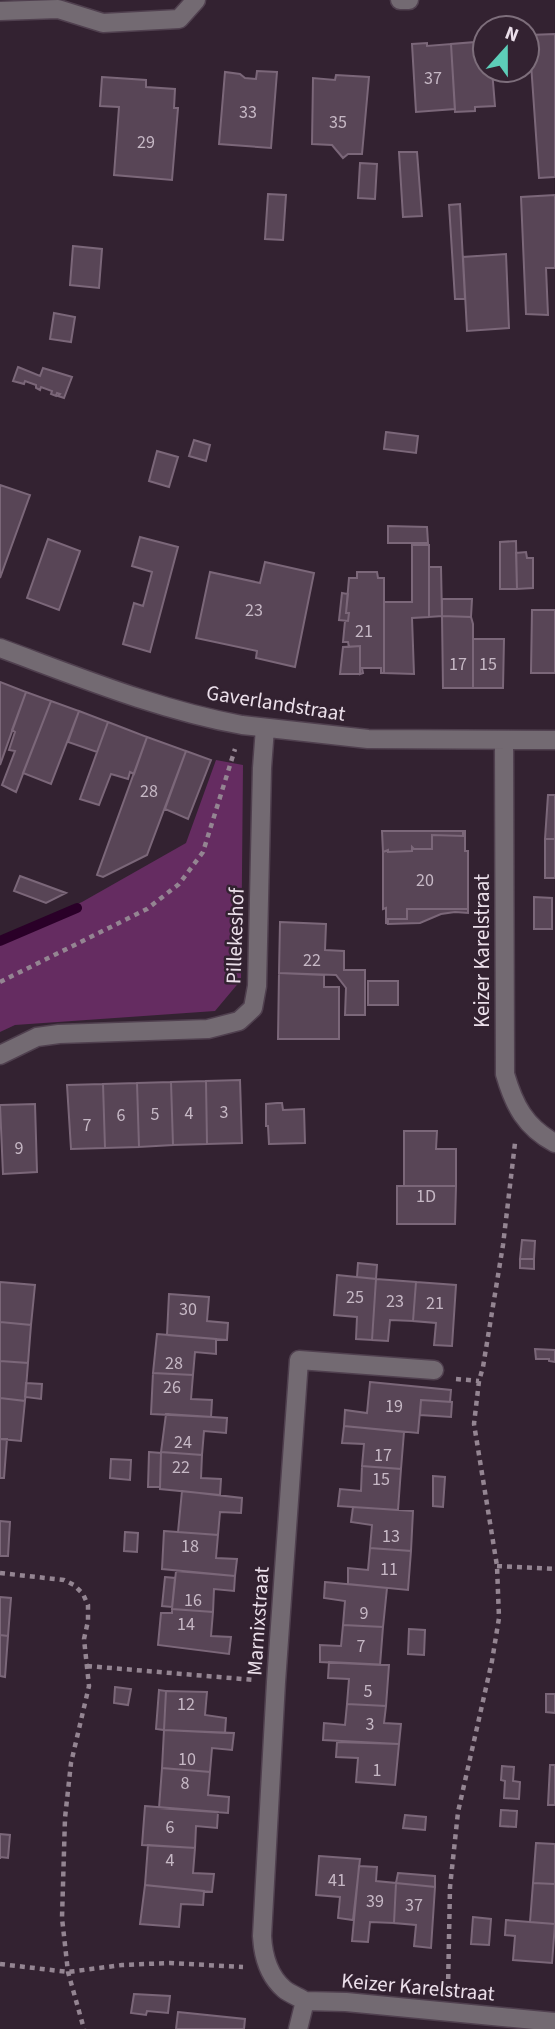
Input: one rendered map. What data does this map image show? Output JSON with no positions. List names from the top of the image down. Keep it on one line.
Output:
{"streets":{"street":["Gaverlandstraat","Pillekeshof","Keizer Karelstraat","Marnixstraat"]},"crossings":[["Gaverlandstraat","Pillekeshof"],["Gaverlandstraat","Keizer Karelstraat"]],"house_numbers":["37","33","35","29","23","21","17","15","28","20","22","3","4","5","6","7","9","1D","25","23","21","30","28","26","19","24","17","22","15","13","18","11","16","9","14","7","5","12","3","10","1","8","6","4","41","39","37"],"north":"top"}
